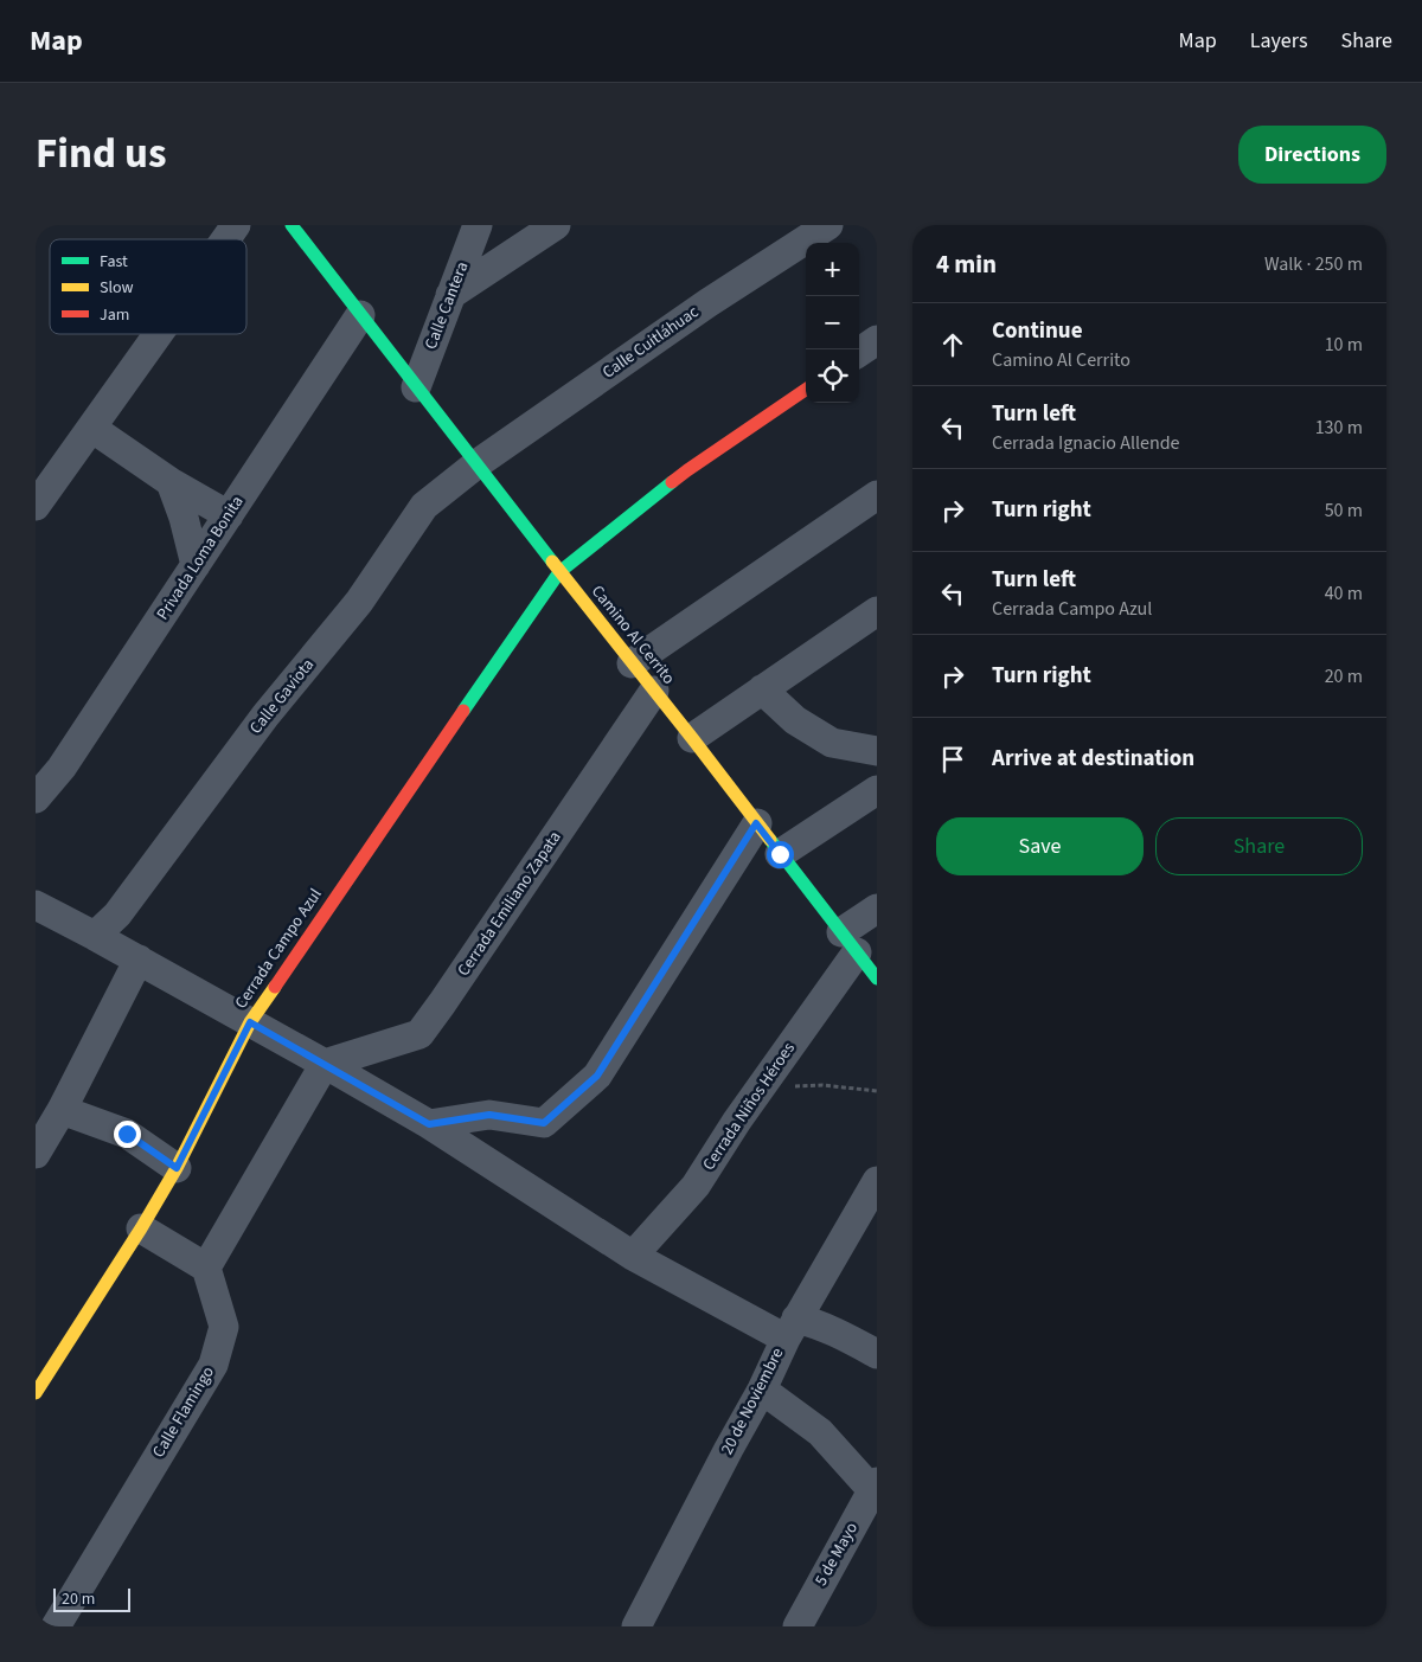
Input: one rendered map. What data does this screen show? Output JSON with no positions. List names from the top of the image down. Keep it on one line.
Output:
{"streets":{"street":["Calle Cantera","Calle Cuitláhuac","Privada Loma Bonita","Camino Al Cerrito","Calle Gaviota","Cerrada Emiliano Zapata","Cerrada Campo Azul","Cerrada Niños Héroes","20 de Noviembre","Calle Flamingo","5 de Mayo"]},"crossings":[["Calle Cantera","Camino Al Cerrito"],["Calle Cuitláhuac","Camino Al Cerrito"],["Calle Cuitláhuac","Calle Gaviota"],["Privada Loma Bonita","Camino Al Cerrito"],["Camino Al Cerrito","Calle Gaviota"],["Camino Al Cerrito","Cerrada Emiliano Zapata"],["Camino Al Cerrito","Cerrada Campo Azul"],["Camino Al Cerrito","Cerrada Niños Héroes"]],"legend":["Fast","Slow","Jam"],"scale_bar":"20 m","page":{"header":"Map","nav":["Map","Layers","Share"],"title":"Find us","buttons":["Directions",["Save","Share"]],"heading":["4 min","Walk · 250 m"],"map_buttons":["+","−"],"list":[["Continue","Camino Al Cerrito","10 m"],["Turn left","Cerrada Ignacio Allende","130 m"],["Turn right","50 m"],["Turn left","Cerrada Campo Azul","40 m"],["Turn right","20 m"],"Arrive at destination"],"scale":"20 m"}}
